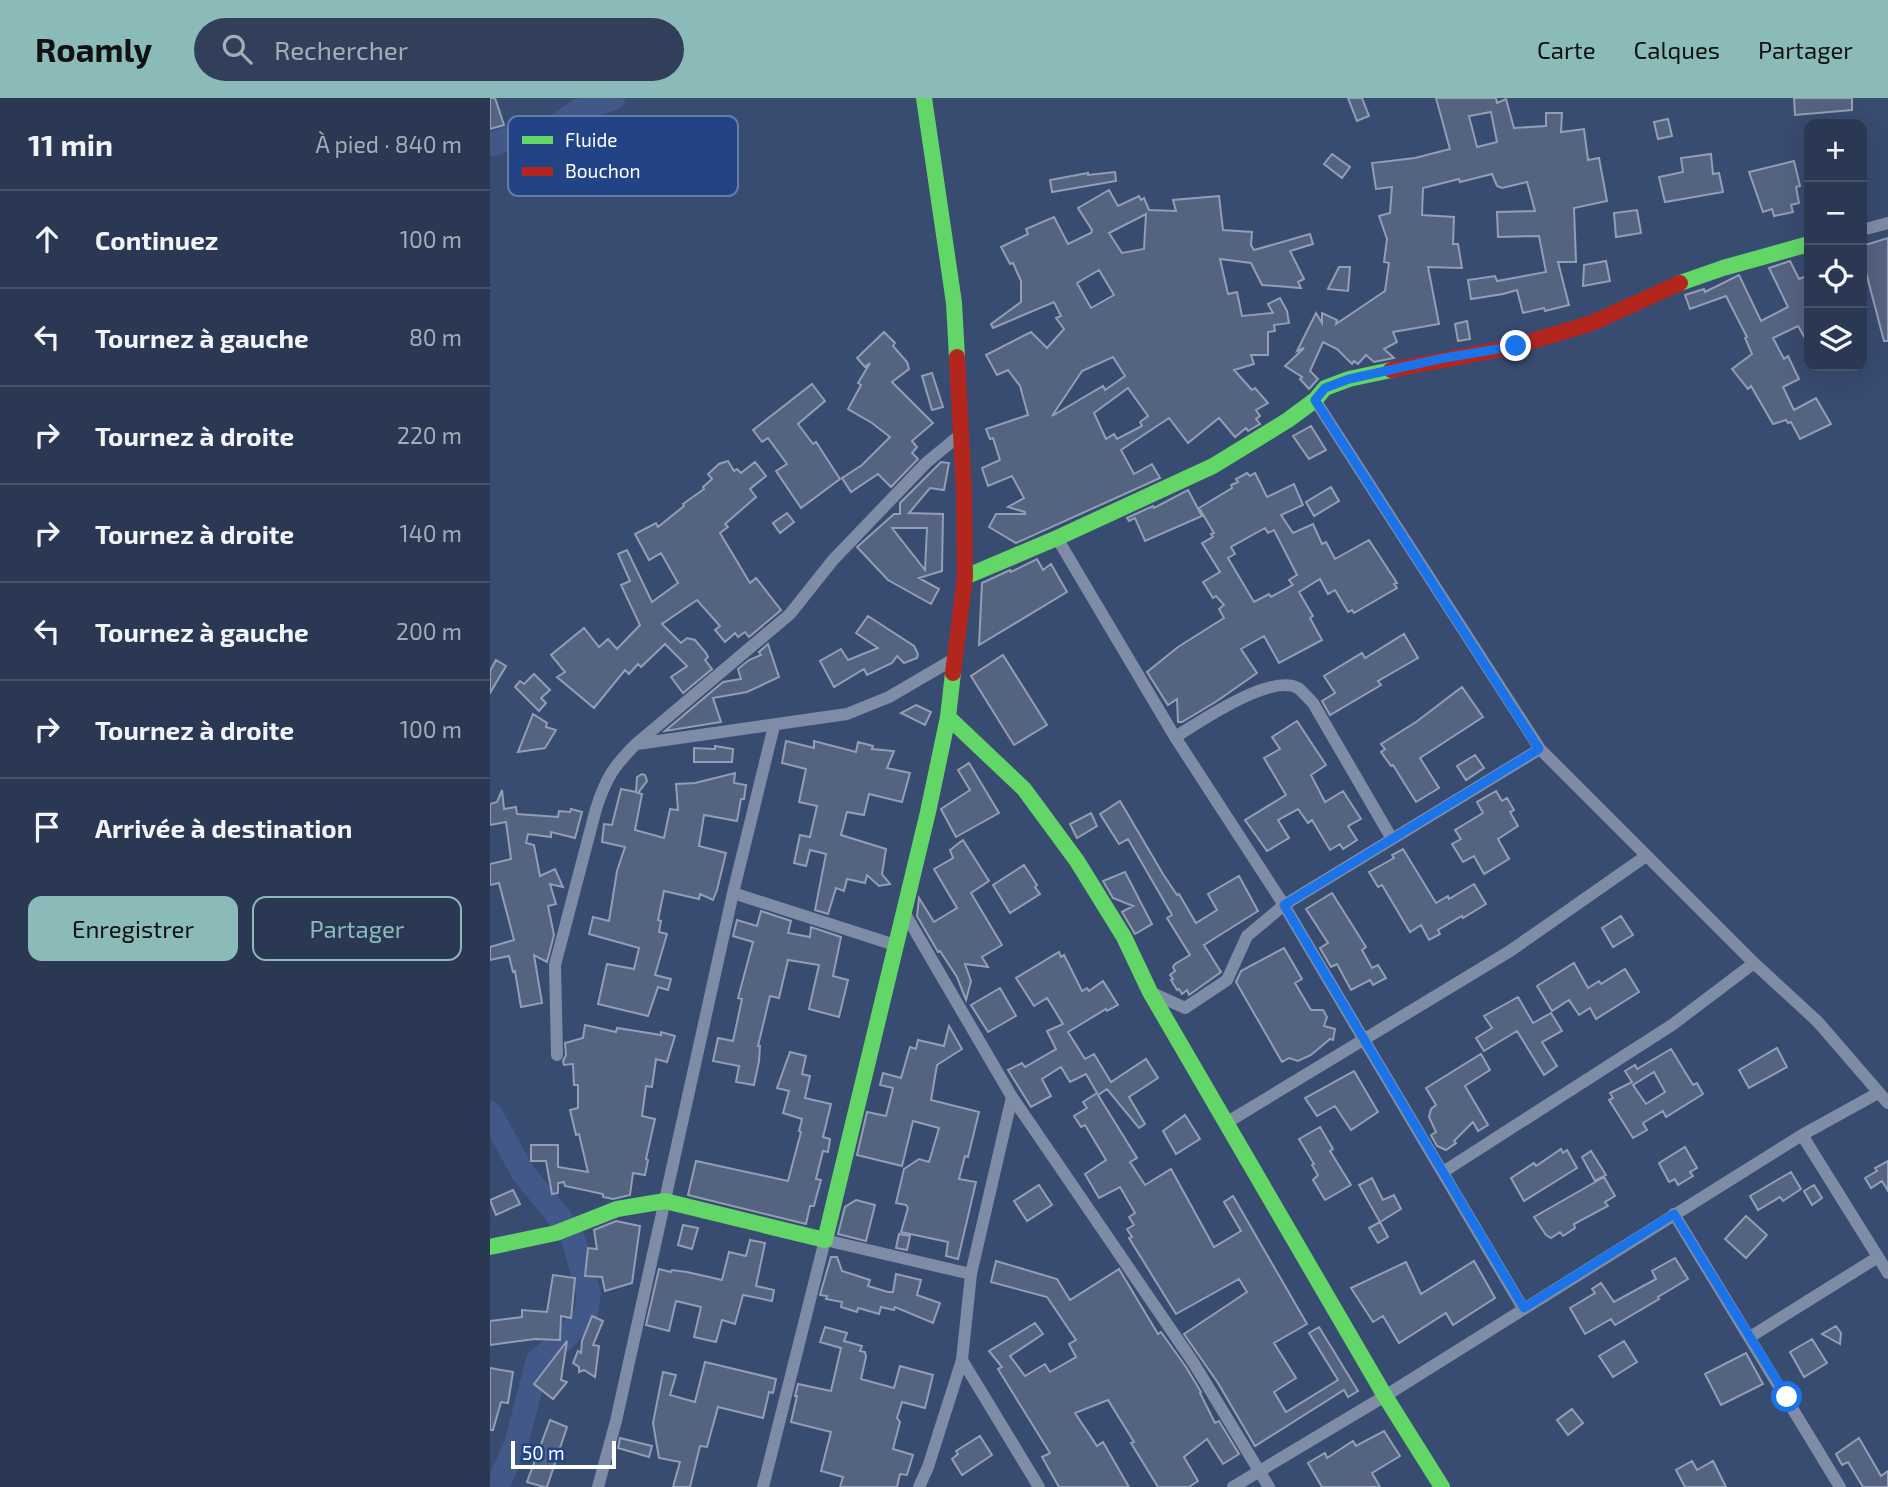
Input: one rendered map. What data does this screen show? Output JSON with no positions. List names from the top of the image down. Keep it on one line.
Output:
{"legend":["Fluide","Bouchon"],"scale_bar":"50 m","page":{"header":"Roamly","search":"Rechercher","nav":["Carte","Calques","Partager"],"heading":["11 min","À pied · 840 m"],"map_buttons":["+","−"],"list":[["Continuez","100 m"],["Tournez à gauche","80 m"],["Tournez à droite","220 m"],["Tournez à droite","140 m"],["Tournez à gauche","200 m"],["Tournez à droite","100 m"],"Arrivée à destination"],"buttons":["Enregistrer","Partager"],"scale":"50 m"}}
